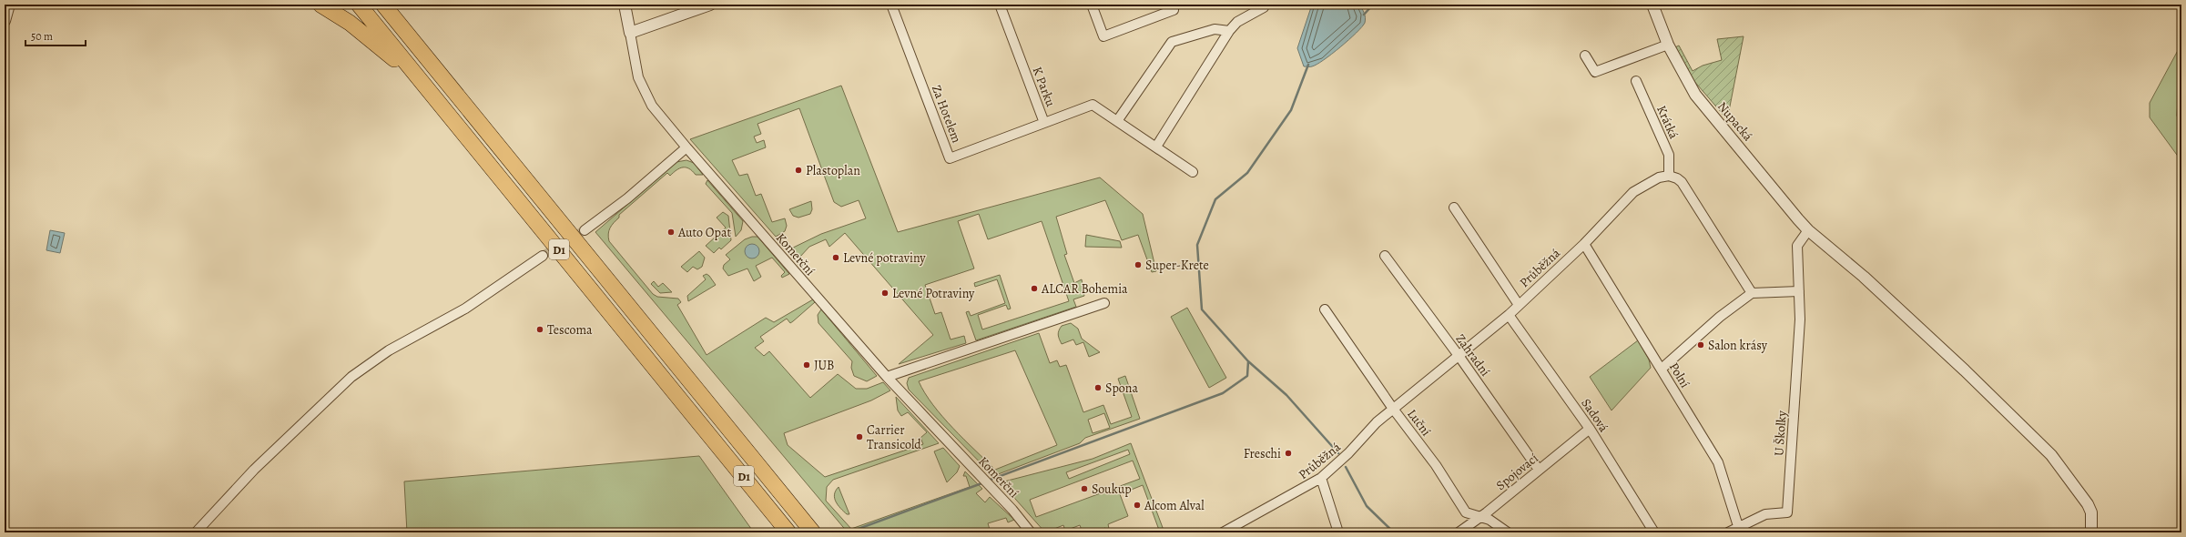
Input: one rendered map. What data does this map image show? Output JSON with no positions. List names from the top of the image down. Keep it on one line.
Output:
{"streets":{"highway":["D1"],"street":["K Parku","Za Hotelem","Nupacká","Krátká","Komerční","Průběžná","Zahradní","Polní","Sadová","Luční","U Školky","Spojovací"]},"crossings":[["K Parku","Za Hotelem"],["Krátká","Průběžná"],["Průběžná","Zahradní"],["Průběžná","Polní"],["Průběžná","Sadová"],["Průběžná","Luční"],["Zahradní","Spojovací"],["Polní","U Školky"],["Sadová","Spojovací"],["Luční","Spojovací"]],"places":["Plastoplan","Auto Opat","Levné potraviny","Super-Krete","ALCAR Bohemia","Levné Potraviny","Tescoma","Salon krásy","JUB","Spona","Carrier Transicold","Freschi","Soukup","Alcom Alval"],"scale_bar":"50 m"}
